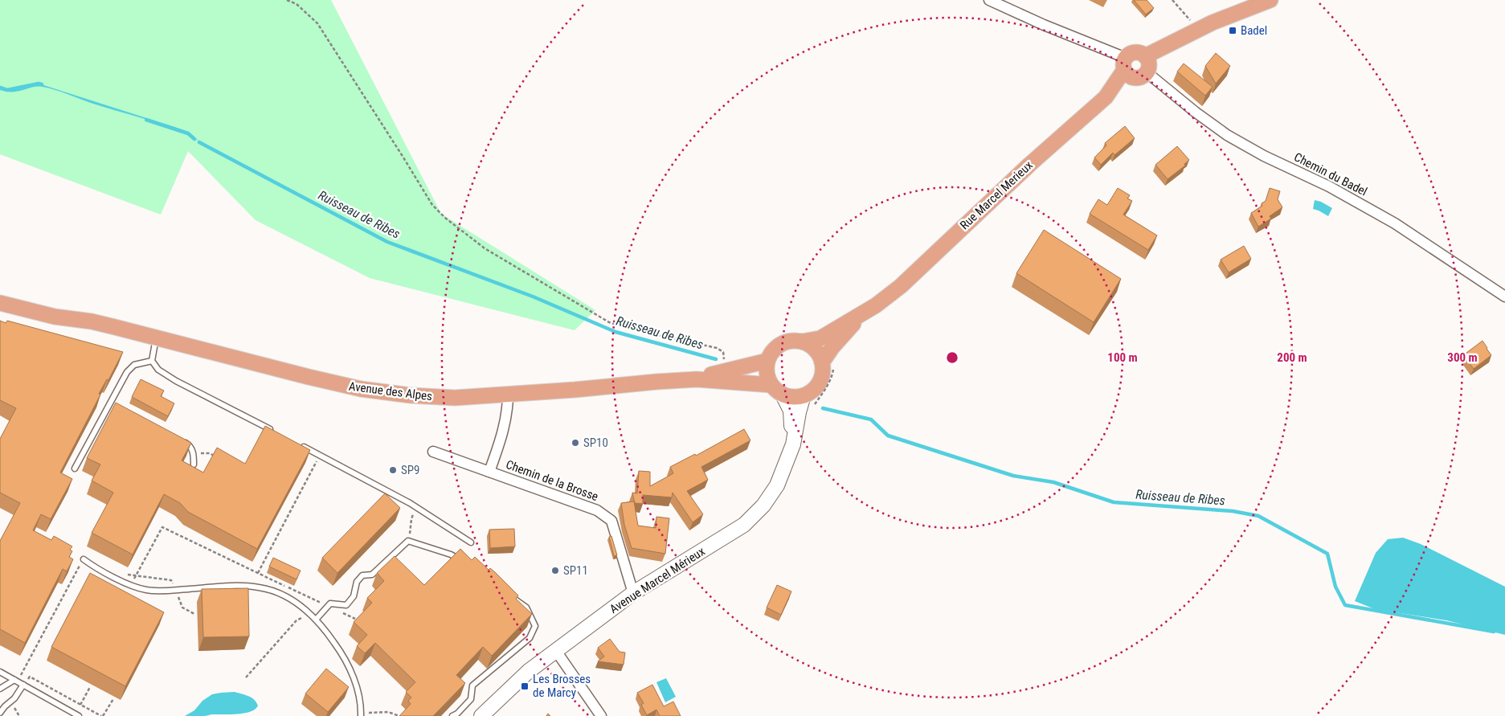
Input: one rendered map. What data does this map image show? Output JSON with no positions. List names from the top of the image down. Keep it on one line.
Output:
{"streets":{"main road":["Rue Marcel Merieux","Avenue des Alpes","Avenue Marcel Mérieux"],"street":["Chemin du Badel","Chemin de la Brosse"]},"crossings":[["Chemin du Badel","Rue Marcel Merieux"],["Rue Marcel Merieux","Avenue des Alpes"],["Rue Marcel Merieux","Avenue Marcel Mérieux"],["Avenue des Alpes","Avenue Marcel Mérieux"],["Chemin de la Brosse","Avenue Marcel Mérieux"]],"water":["Ruisseau de Ribes"],"places":{"transit":["Badel","Les Brosses de Marcy"],"other":["SP10","SP9","SP11"]},"rings":["100 m","200 m","300 m"]}
